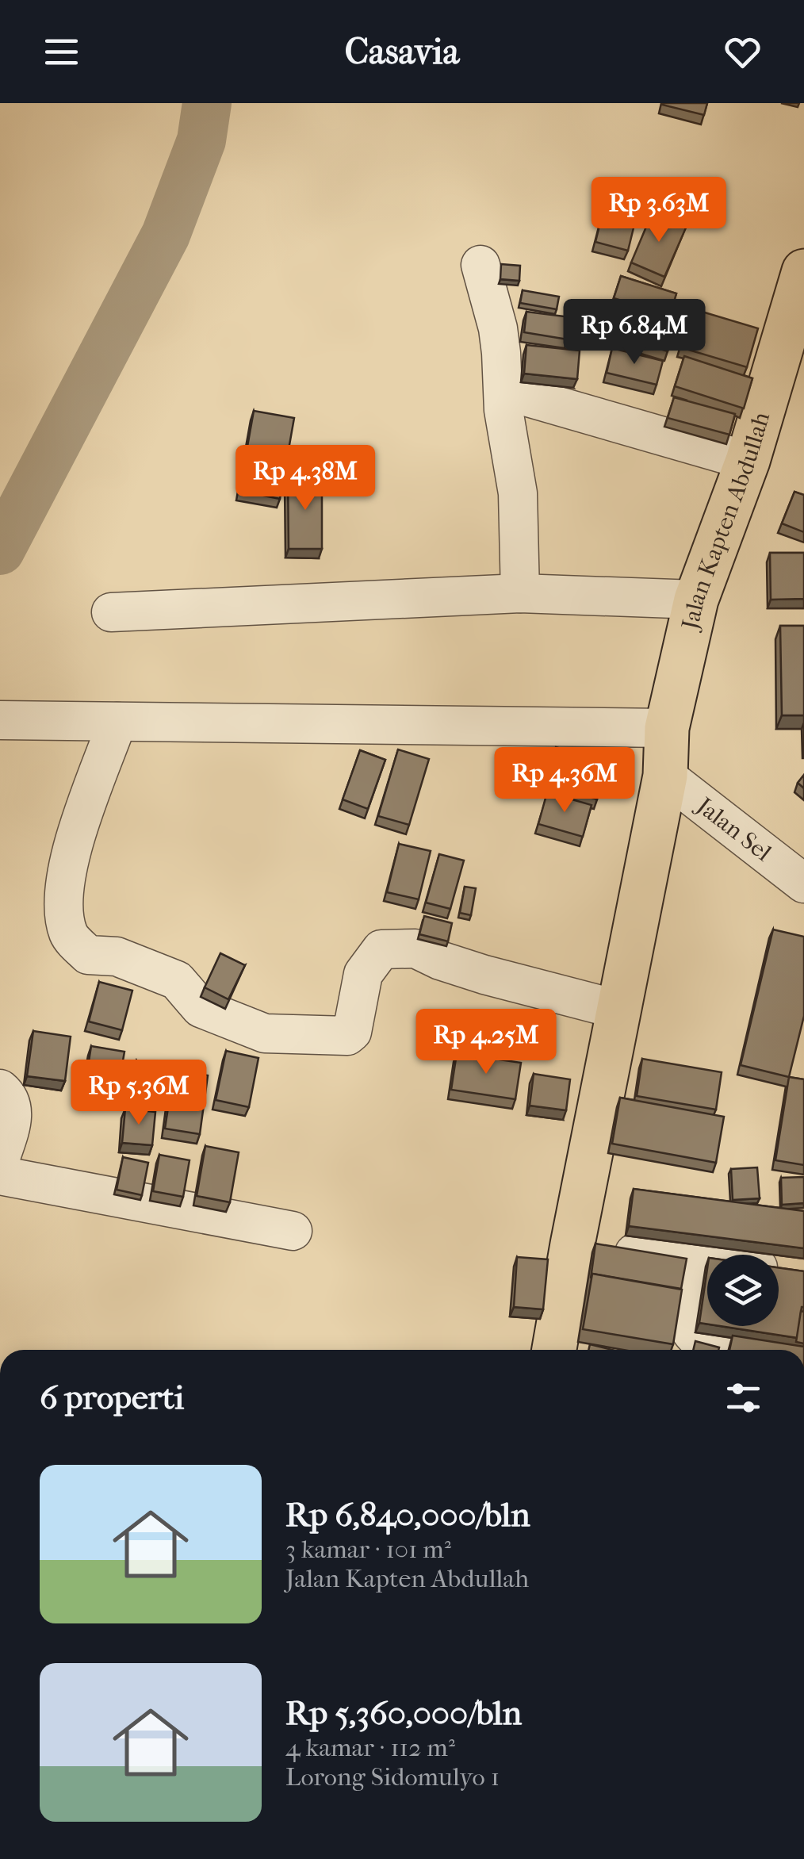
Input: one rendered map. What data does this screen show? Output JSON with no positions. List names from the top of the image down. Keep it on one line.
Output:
{"streets":{"main road":["Jalan Kapten Abdullah"],"street":["Jalan Sel"]},"crossings":[["Jalan Kapten Abdullah","Jalan Sel"]],"page":{"header":"Casavia","price":["Rp 3.63M","Rp 6.84M","Rp 4.38M","Rp 4.36M","Rp 4.25M","Rp 5.36M"],"heading":"6 properti","list":[{"name":"Rp 6,840,000/bln","note":"3 kamar · 101 m² · Jalan Kapten Abdullah"},{"name":"Rp 5,360,000/bln","note":"4 kamar · 112 m² · Lorong Sidomulyo 1"}]}}
